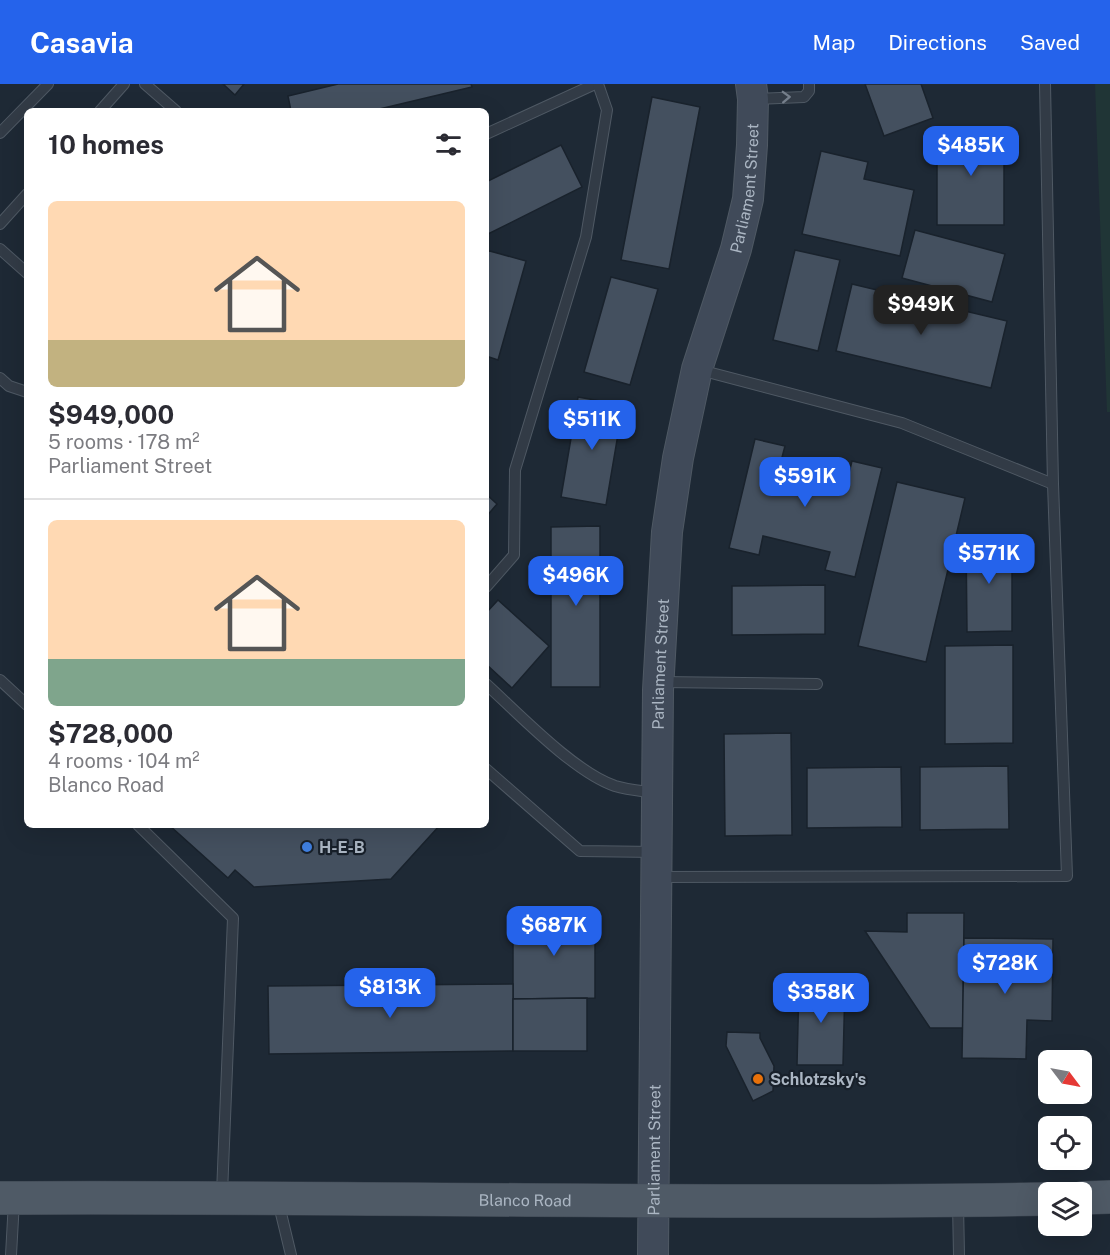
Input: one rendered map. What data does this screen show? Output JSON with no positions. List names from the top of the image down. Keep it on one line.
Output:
{"streets":{"main road":["Blanco Road"],"street":["Parliament Street"]},"crossings":[["Parliament Street","Blanco Road"]],"places":["H-E-B","Schlotzsky's"],"north":"bottom right","page":{"header":"Casavia","nav":["Map","Directions","Saved"],"heading":"10 homes","price":["$485K","$949K","$511K","$591K","$571K","$496K","$687K","$728K","$813K","$358K"],"list":[{"name":"$949,000","note":"5 rooms · 178 m² · Parliament Street"},{"name":"$728,000","note":"4 rooms · 104 m² · Blanco Road"}]}}
